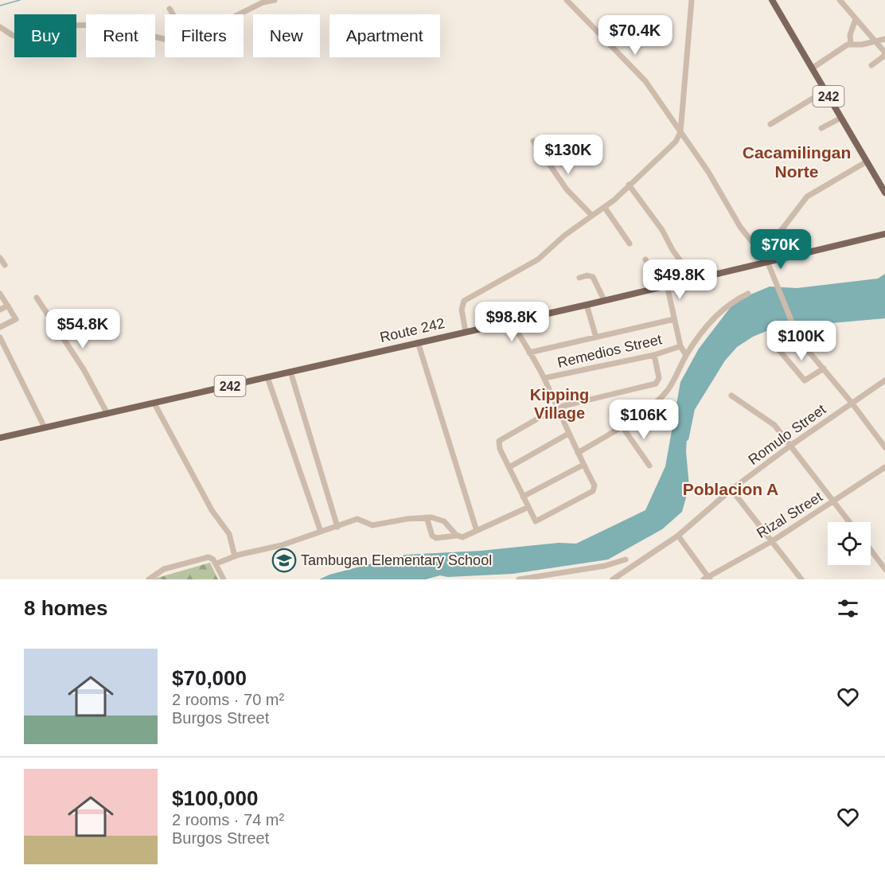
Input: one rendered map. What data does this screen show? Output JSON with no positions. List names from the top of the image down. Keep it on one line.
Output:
{"streets":{"main road":["242","Route 242"],"street":["Remedios Street","Romulo Street","Rizal Street"]},"districts":["Cacamilingan Norte","Kipping Village","Poblacion A"],"places":{"school or university":["Tambugan Elementary School"]},"page":{"chip":["Buy","Rent","Filters","New","Apartment"],"price":["$70.4K","$130K","$70K","$49.8K","$98.8K","$54.8K","$100K","$106K"],"heading":"8 homes","list":[{"name":"$70,000","note":"2 rooms · 70 m² · Burgos Street"},{"name":"$100,000","note":"2 rooms · 74 m² · Burgos Street"}]}}
